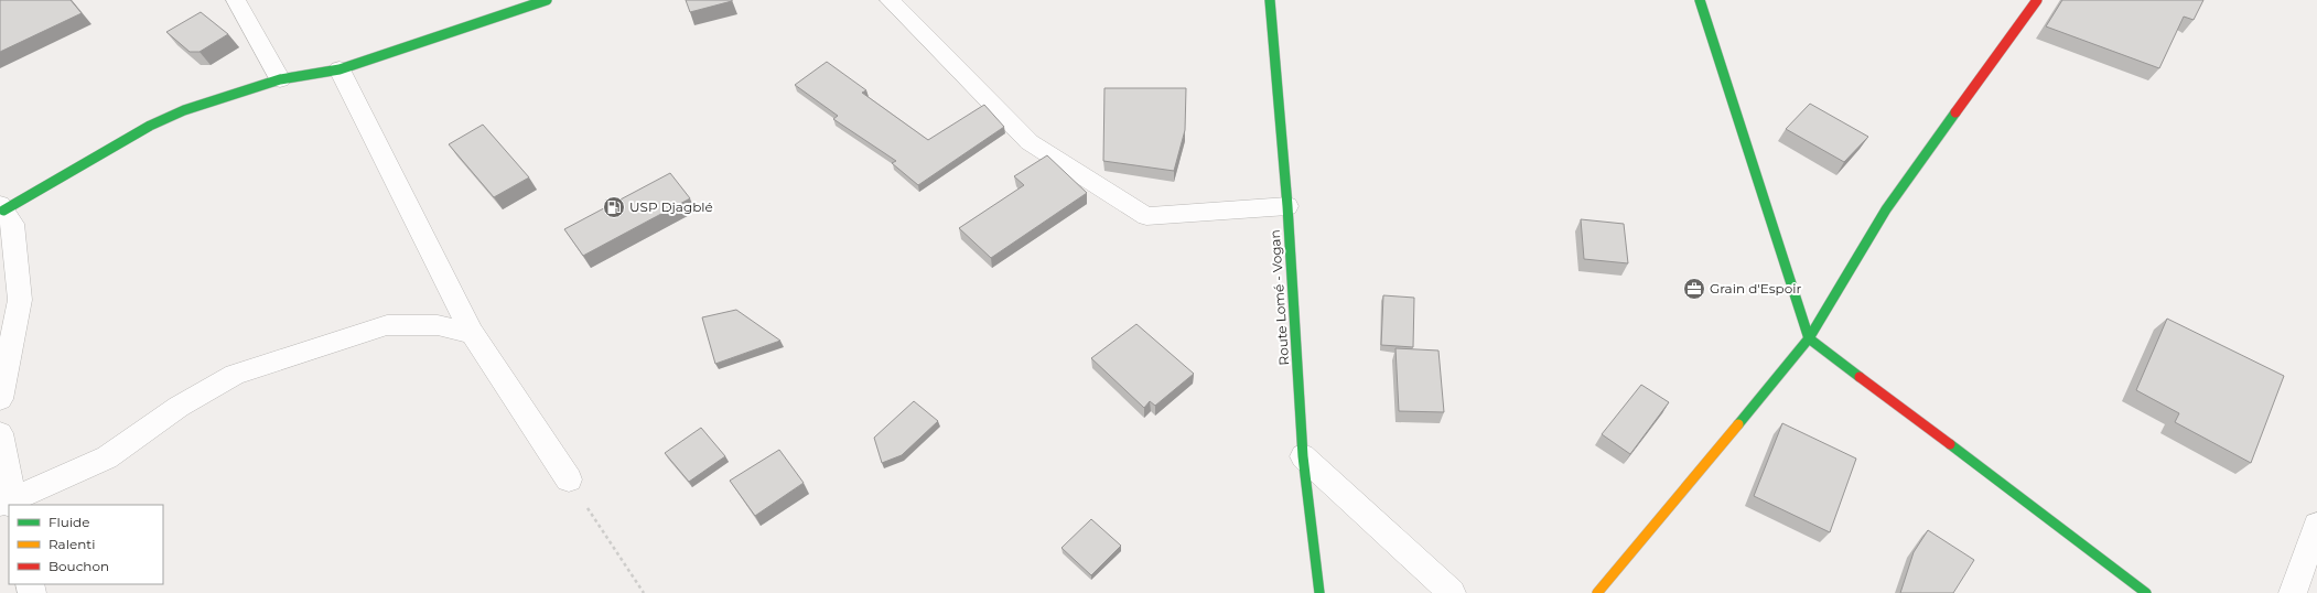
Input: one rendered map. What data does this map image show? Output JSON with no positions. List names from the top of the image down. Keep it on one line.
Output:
{"streets":{"street":["Route Lomé - Vogan"]},"places":{"fuel station":["USP Djagblé"],"office":["Grain d'Espoir"]},"legend":["Fluide","Ralenti","Bouchon"]}
